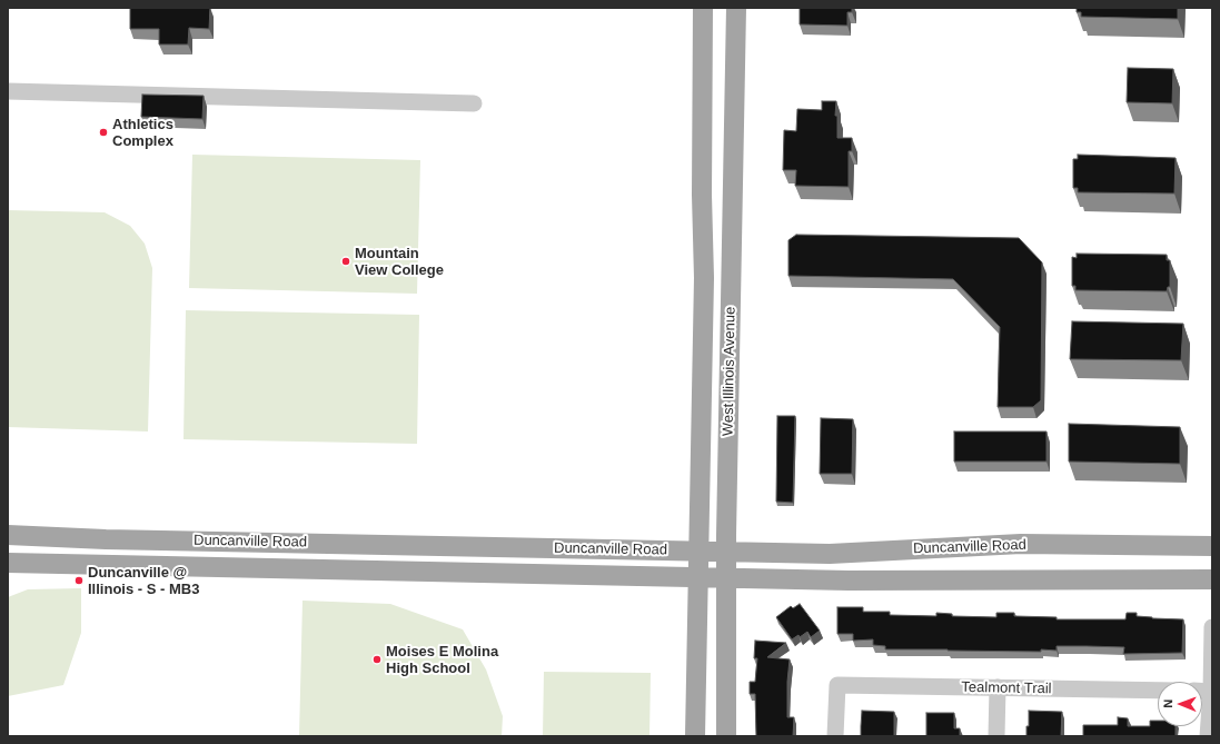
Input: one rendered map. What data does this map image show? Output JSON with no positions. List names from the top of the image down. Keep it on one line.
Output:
{"streets":{"main road":["West Illinois Avenue","Duncanville Road"],"street":["Tealmont Trail"]},"crossings":[["West Illinois Avenue","Duncanville Road"]],"places":["Athletics Complex","Mountain View College","Duncanville @ Illinois - S - MB3","Moises E Molina High School"],"north":"left"}
